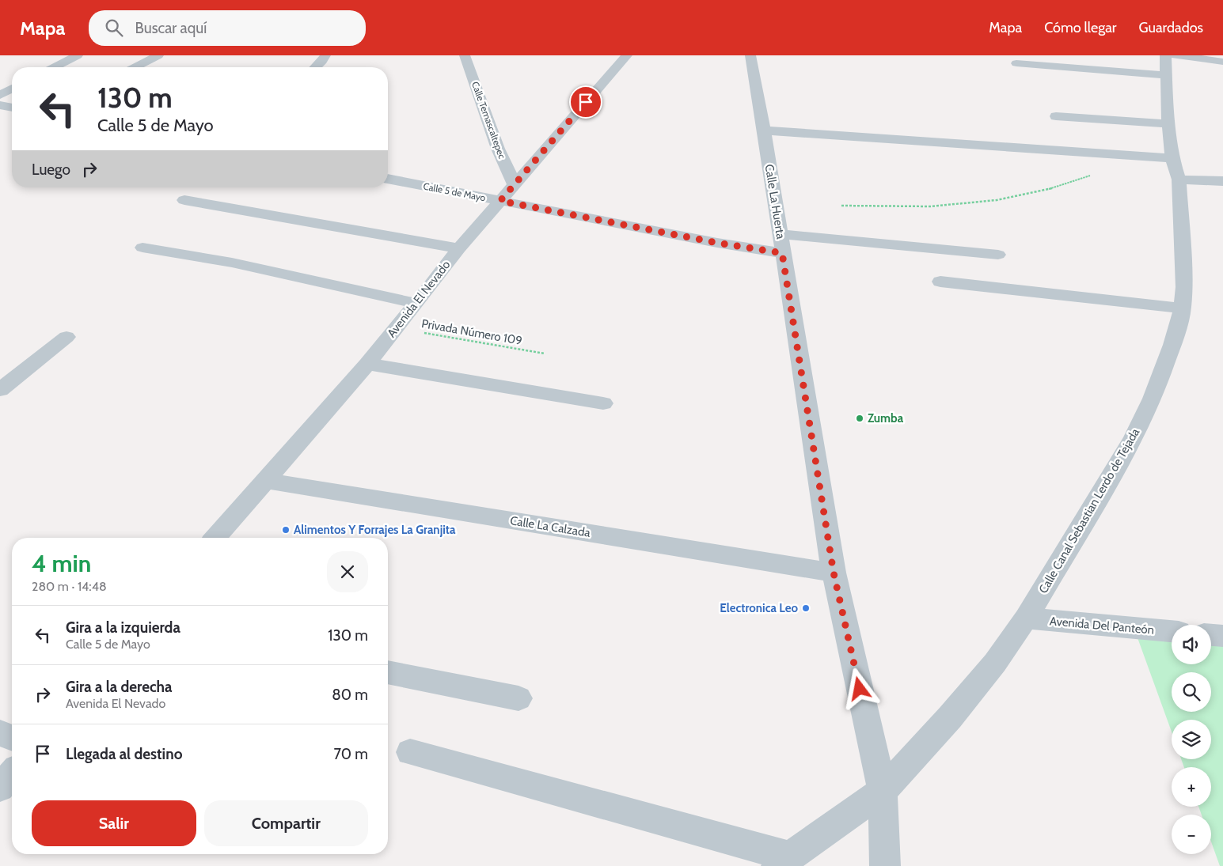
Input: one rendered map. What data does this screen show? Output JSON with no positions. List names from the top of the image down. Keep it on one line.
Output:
{"streets":{"street":["Calle Temascaltepec","Calle 5 de Mayo","Calle La Huerta","Avenida El Nevado","Calle Canal Sebastian Lerdo de Tejada","Calle La Calzada","Avenida Del Panteón"],"path":["Privada Número 109"]},"crossings":[["Calle Temascaltepec","Avenida El Nevado"],["Calle 5 de Mayo","Calle La Huerta"],["Calle 5 de Mayo","Avenida El Nevado"],["Calle La Huerta","Calle Canal Sebastian Lerdo de Tejada"],["Calle La Huerta","Calle La Calzada"],["Avenida El Nevado","Privada Número 109"],["Avenida El Nevado","Calle La Calzada"],["Calle Canal Sebastian Lerdo de Tejada","Avenida Del Panteón"]],"places":["Zumba","Alimentos Y Forrajes La Granjita","Electronica Leo"],"page":{"header":"Mapa","search":"Buscar aquí","nav":["Mapa","Cómo llegar","Guardados"],"turn":["130 m","Calle 5 de Mayo"],"then":"Luego","heading":["4 min","280 m · 14:48"],"list":[{"name":"Gira a la izquierda","note":"Calle 5 de Mayo","value":"130 m"},{"name":"Gira a la derecha","note":"Avenida El Nevado","value":"80 m"},{"name":"Llegada al destino","value":"70 m"}],"map_buttons":["+","−"],"buttons":["Salir","Compartir"]}}
